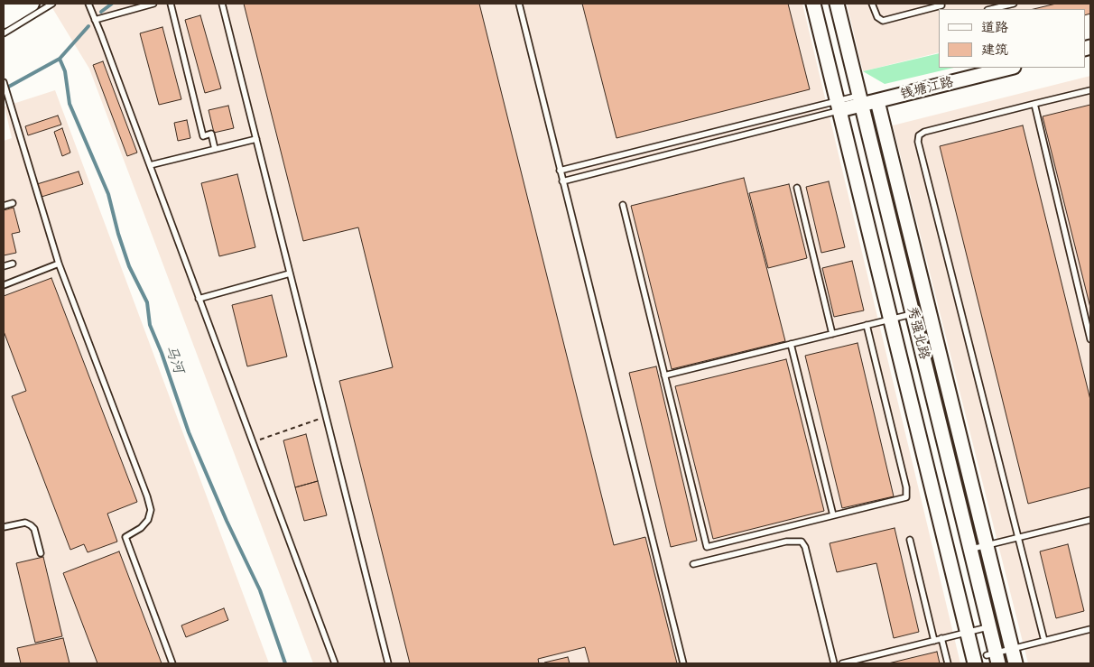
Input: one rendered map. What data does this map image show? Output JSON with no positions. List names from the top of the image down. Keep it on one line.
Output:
{"streets":{"street":["钱塘江路","秀强北路"]},"crossings":[["钱塘江路","秀强北路"]],"water":["马河"],"legend":["道路","建筑"]}
